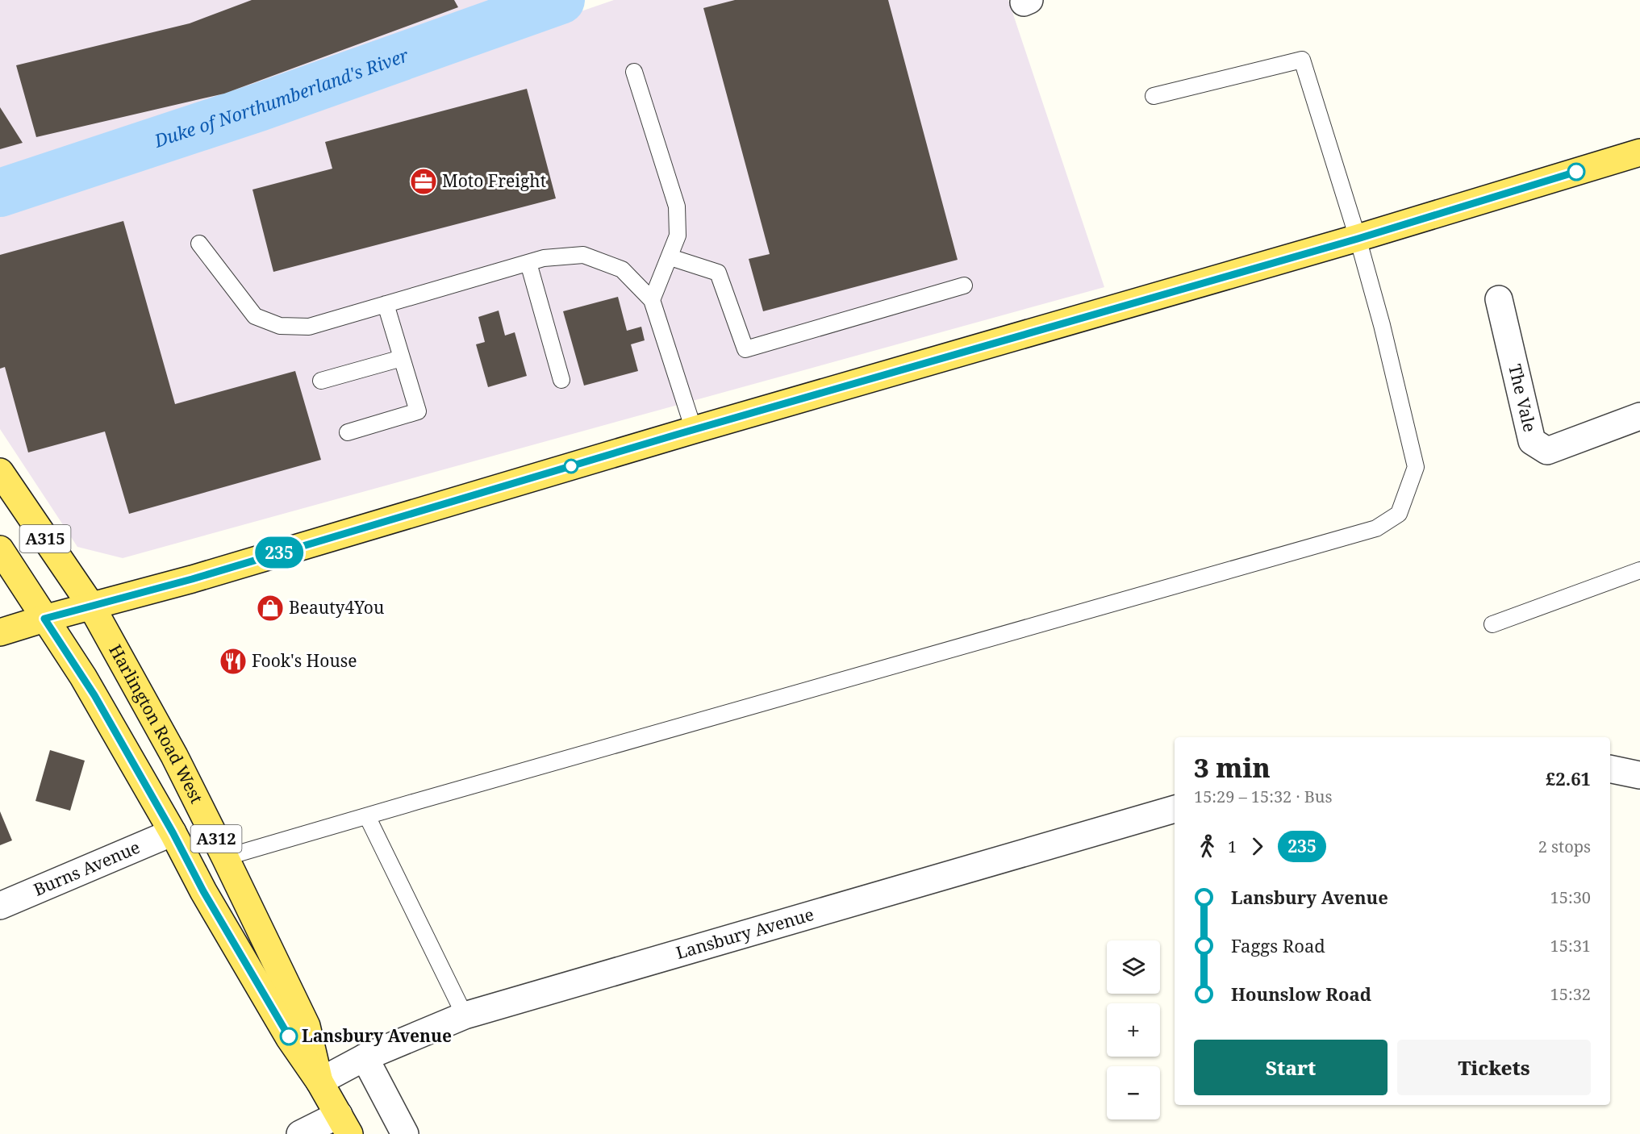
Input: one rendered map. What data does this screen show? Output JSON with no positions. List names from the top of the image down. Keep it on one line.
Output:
{"streets":{"main road":["A315","Harlington Road West","A312"],"street":["The Vale","Burns Avenue","Lansbury Avenue"]},"crossings":[["A315","Harlington Road West"],["Harlington Road West","A312"],["Harlington Road West","Burns Avenue"],["Harlington Road West","Lansbury Avenue"]],"water":["Duke of Northumberland's River"],"places":{"office":["Moto Freight"],"shop":["Beauty4You"],"restaurant":["Fook's House"],"other":["Lansbury Avenue"]},"lines":["bus line 235"],"page":{"on_map":"235","heading":["3 min","15:29 – 15:32 · Bus","£2.61"],"legs":["1","235","2 stops"],"list":[{"name":"Lansbury Avenue","value":"15:30"},{"name":"Faggs Road","value":"15:31"},{"name":"Hounslow Road","value":"15:32"}],"map_buttons":["+","−"],"buttons":["Start","Tickets"]}}
